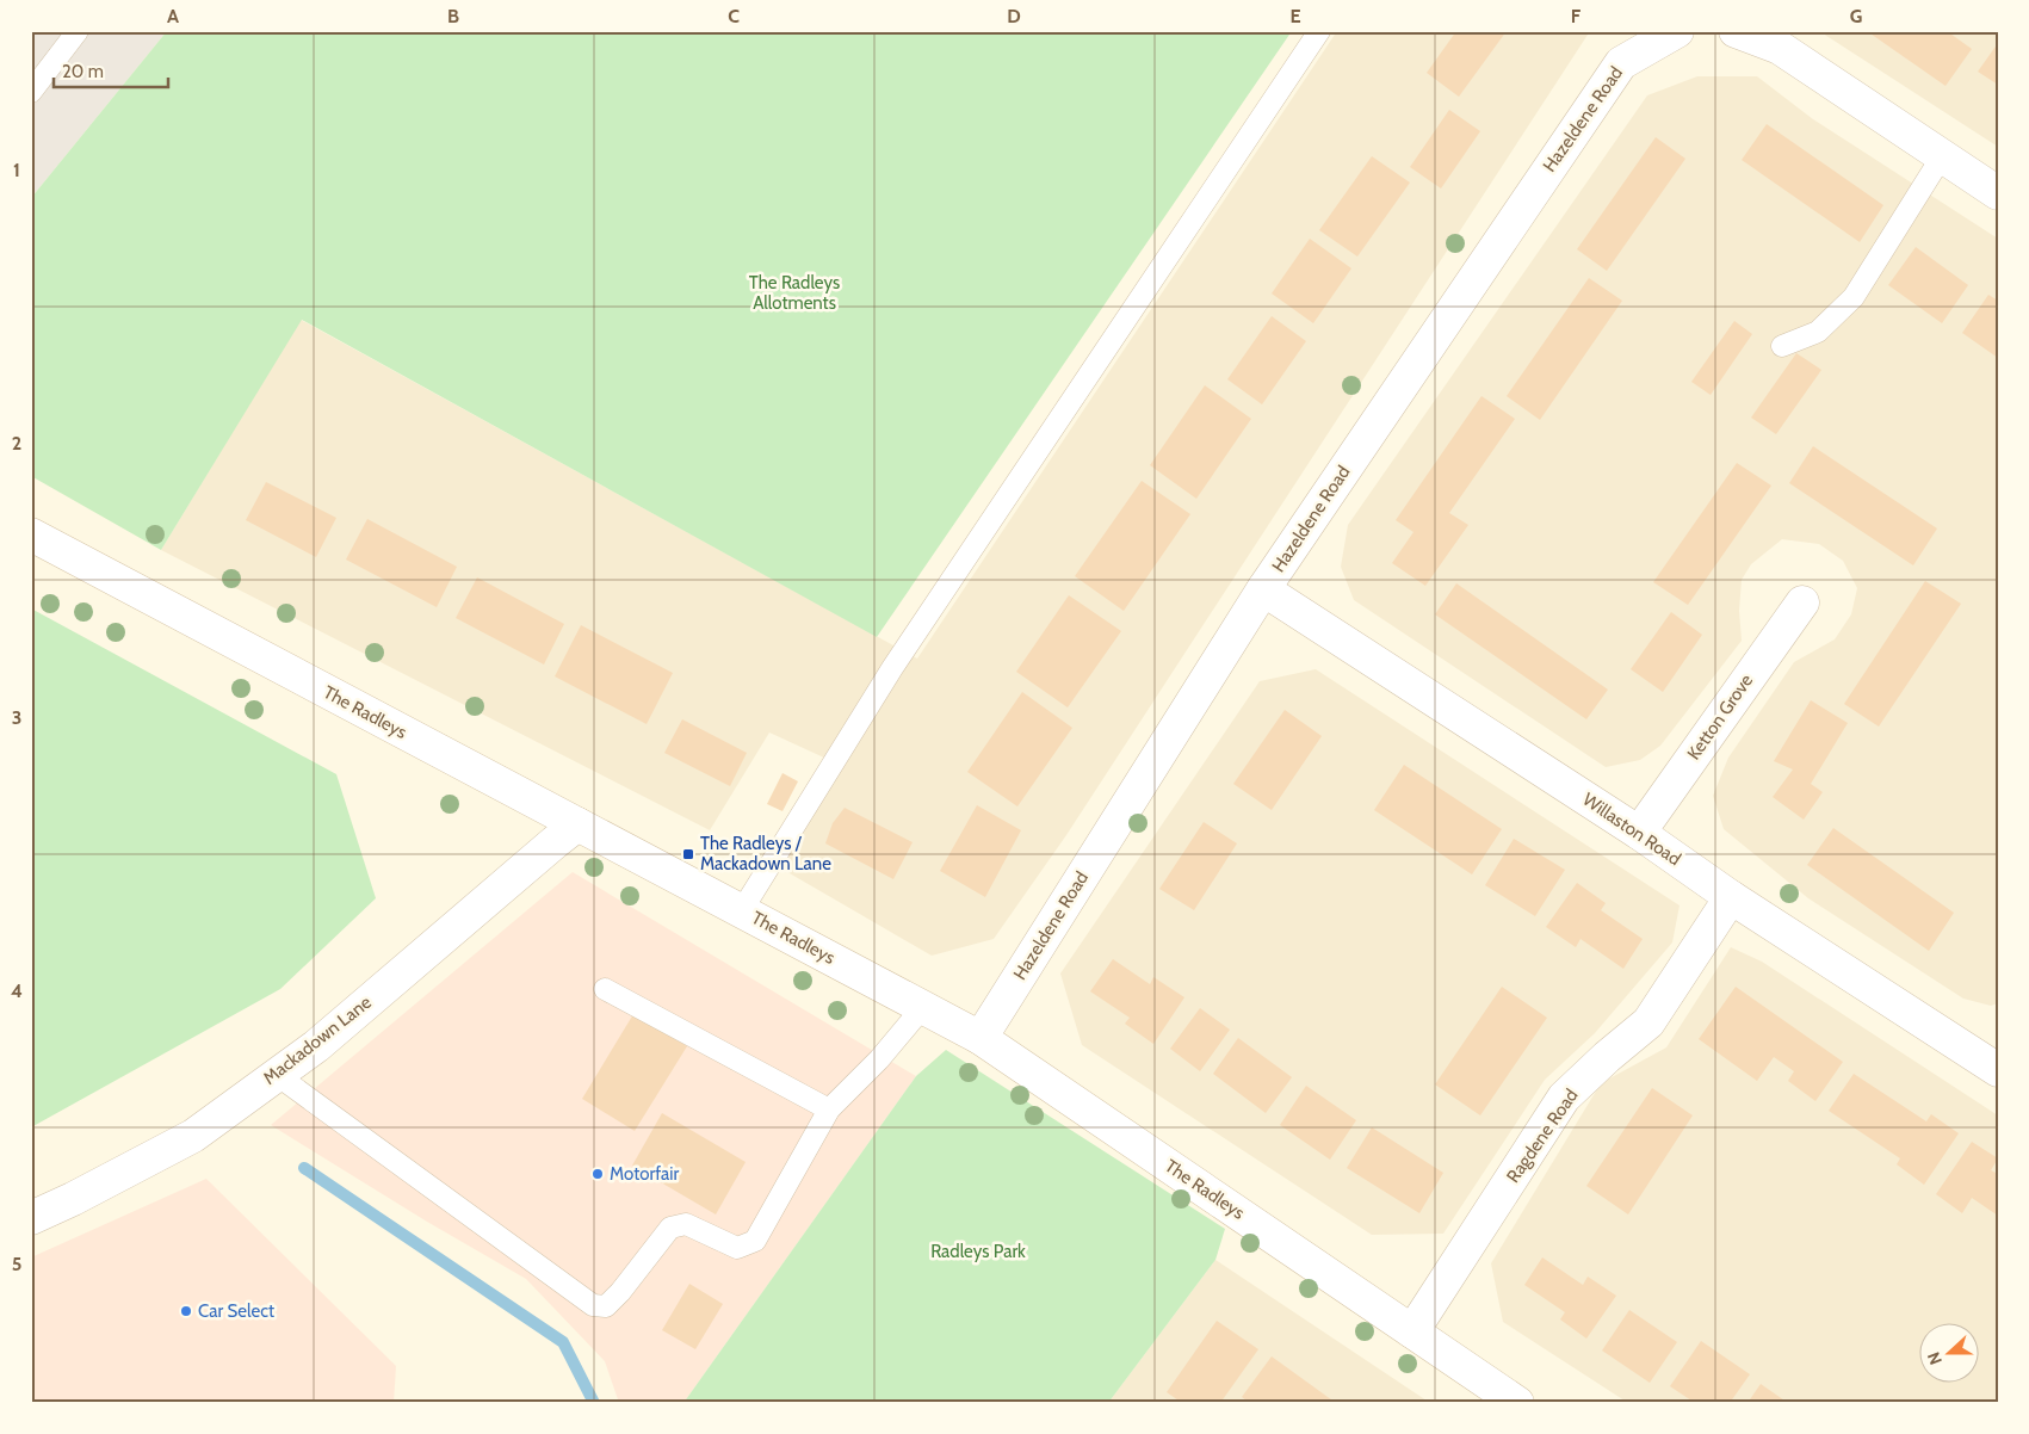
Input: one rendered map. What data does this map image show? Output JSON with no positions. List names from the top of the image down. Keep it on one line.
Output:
{"streets":{"street":["Hazeldene Road","The Radleys","Ketton Grove","Willaston Road","Mackadown Lane","Ragdene Road"]},"crossings":[["Hazeldene Road","The Radleys"],["Hazeldene Road","Willaston Road"],["The Radleys","Mackadown Lane"],["The Radleys","Ragdene Road"],["Ketton Grove","Willaston Road"],["Willaston Road","Ragdene Road"]],"parks":["The Radleys Allotments","Radleys Park"],"places":{"transit":["The Radleys / Mackadown Lane"],"other":["Motorfair","Car Select"]},"scale_bar":"20 m","north":"left","grid":{"columns":["A","B","C","D","E","F","G"],"rows":["1","2","3","4","5"]}}
